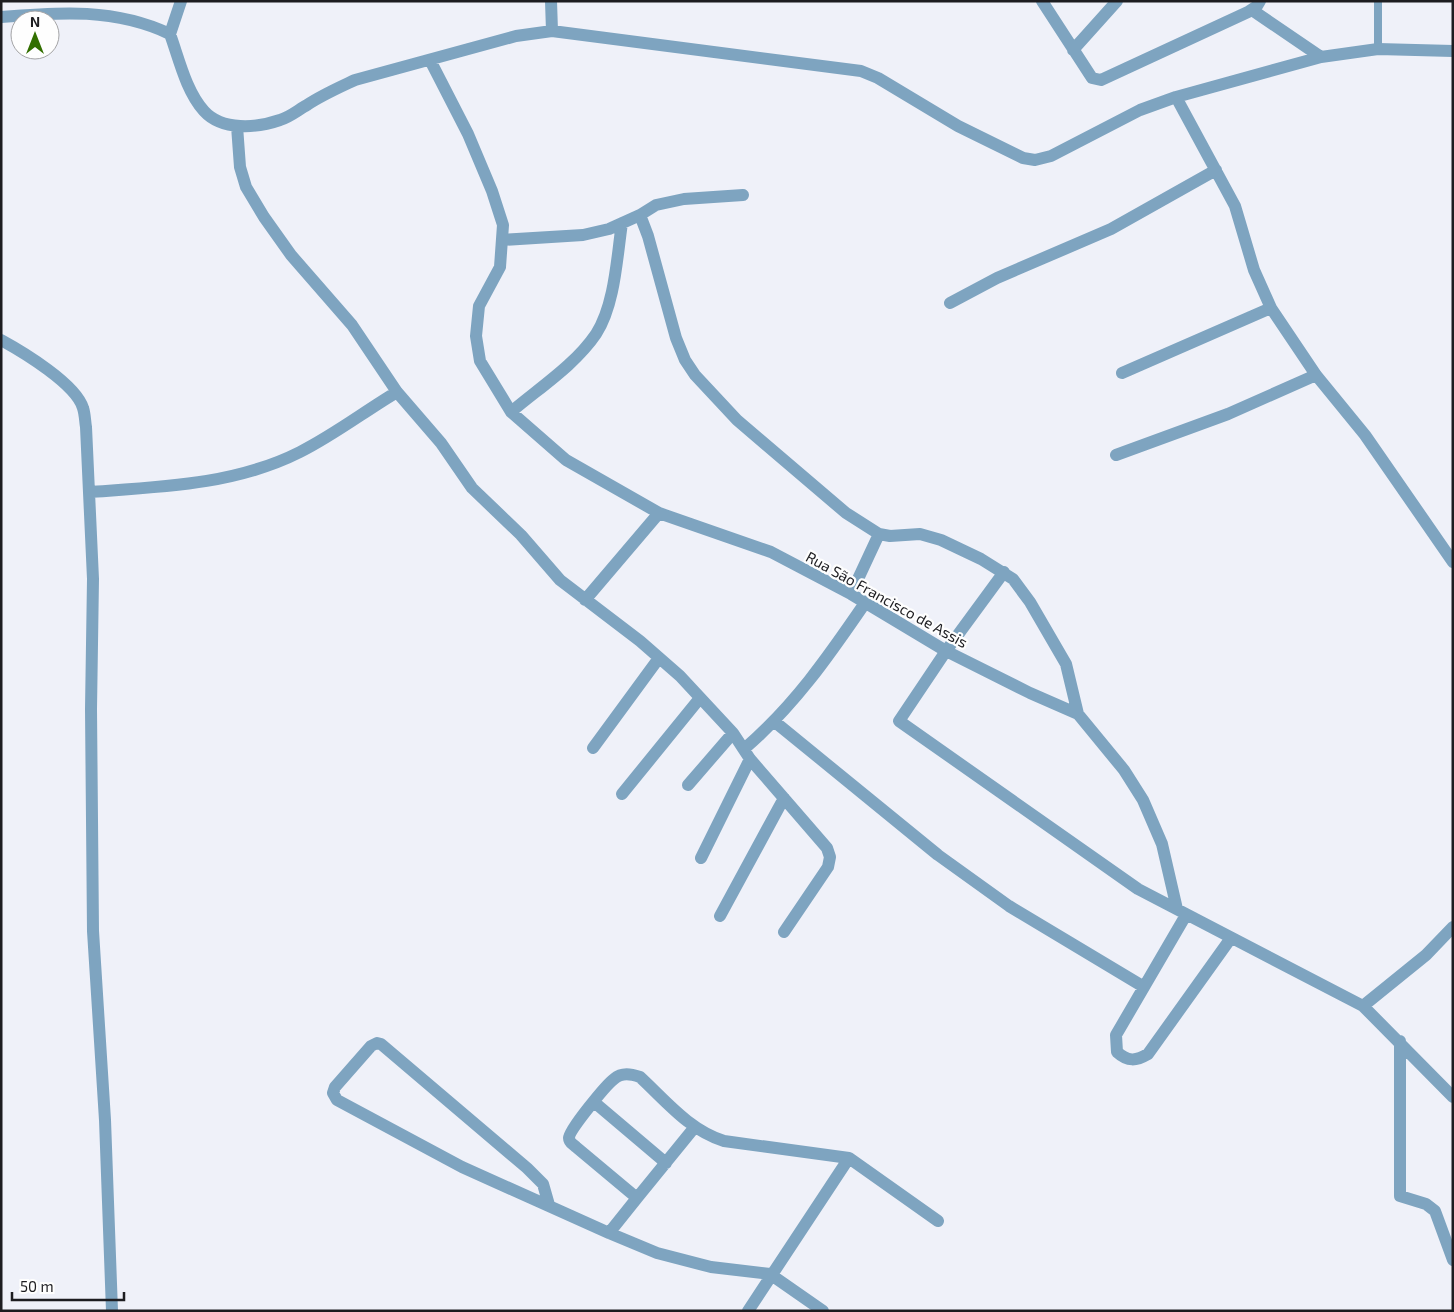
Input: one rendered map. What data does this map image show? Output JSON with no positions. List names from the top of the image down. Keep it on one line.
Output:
{"streets":{"street":["Rua São Francisco de Assis"]},"scale_bar":"50 m","north":"top"}
